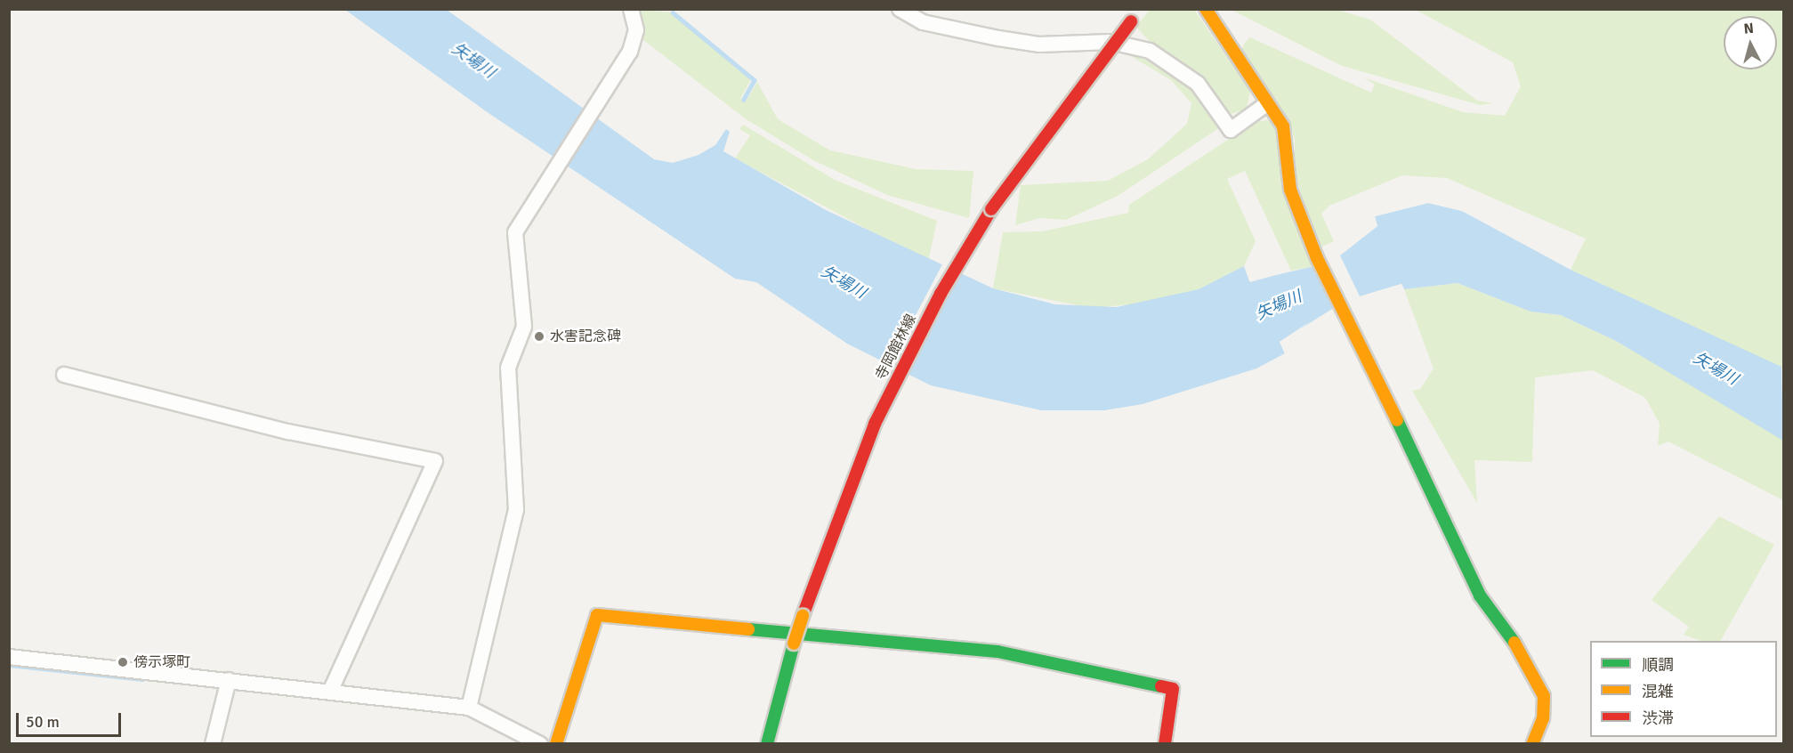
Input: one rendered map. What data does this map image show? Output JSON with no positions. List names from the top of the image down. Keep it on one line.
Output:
{"streets":{"street":["寺岡館林線"]},"water":["矢場川"],"places":["水害記念碑","傍示塚町"],"legend":["順調","混雑","渋滞"],"scale_bar":"50 m","north":"top"}
